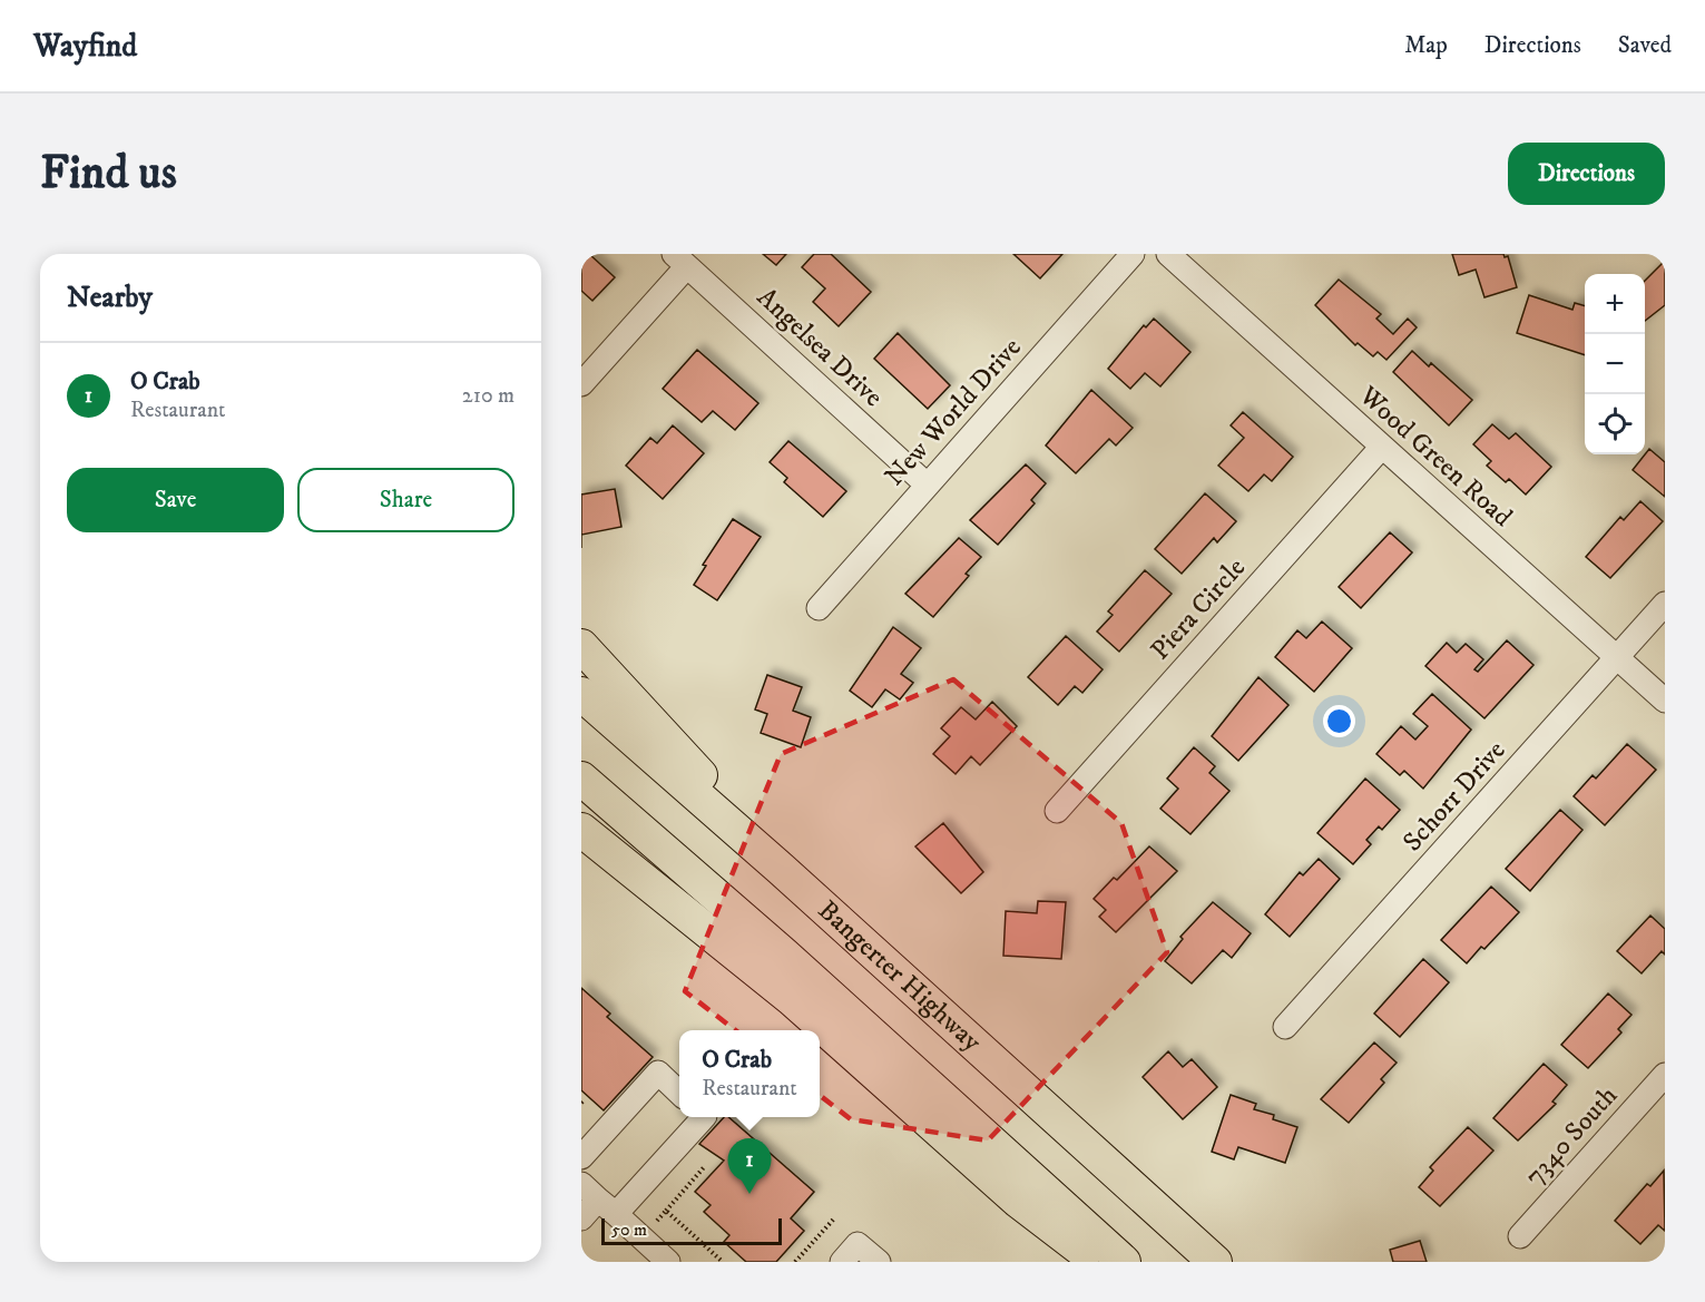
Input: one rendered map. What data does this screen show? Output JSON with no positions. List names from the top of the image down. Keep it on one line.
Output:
{"streets":{"highway":["Bangerter Highway"],"street":["Angelsea Drive","New World Drive","Wood Green Road","Piera Circle","Schorr Drive","7340 South"]},"crossings":[["Angelsea Drive","New World Drive"],["Wood Green Road","Piera Circle"],["Wood Green Road","Schorr Drive"]],"scale_bar":"50 m","page":{"header":"Wayfind","nav":["Map","Directions","Saved"],"buttons":["Directions",["Save","Share"]],"title":"Find us","heading":"Nearby","map_buttons":["+","−"],"list":[{"mark":"1","name":"O Crab","note":"Restaurant","value":"210 m"}],"popup":["O Crab","Restaurant"],"pins":"1","scale":"50 m"}}
